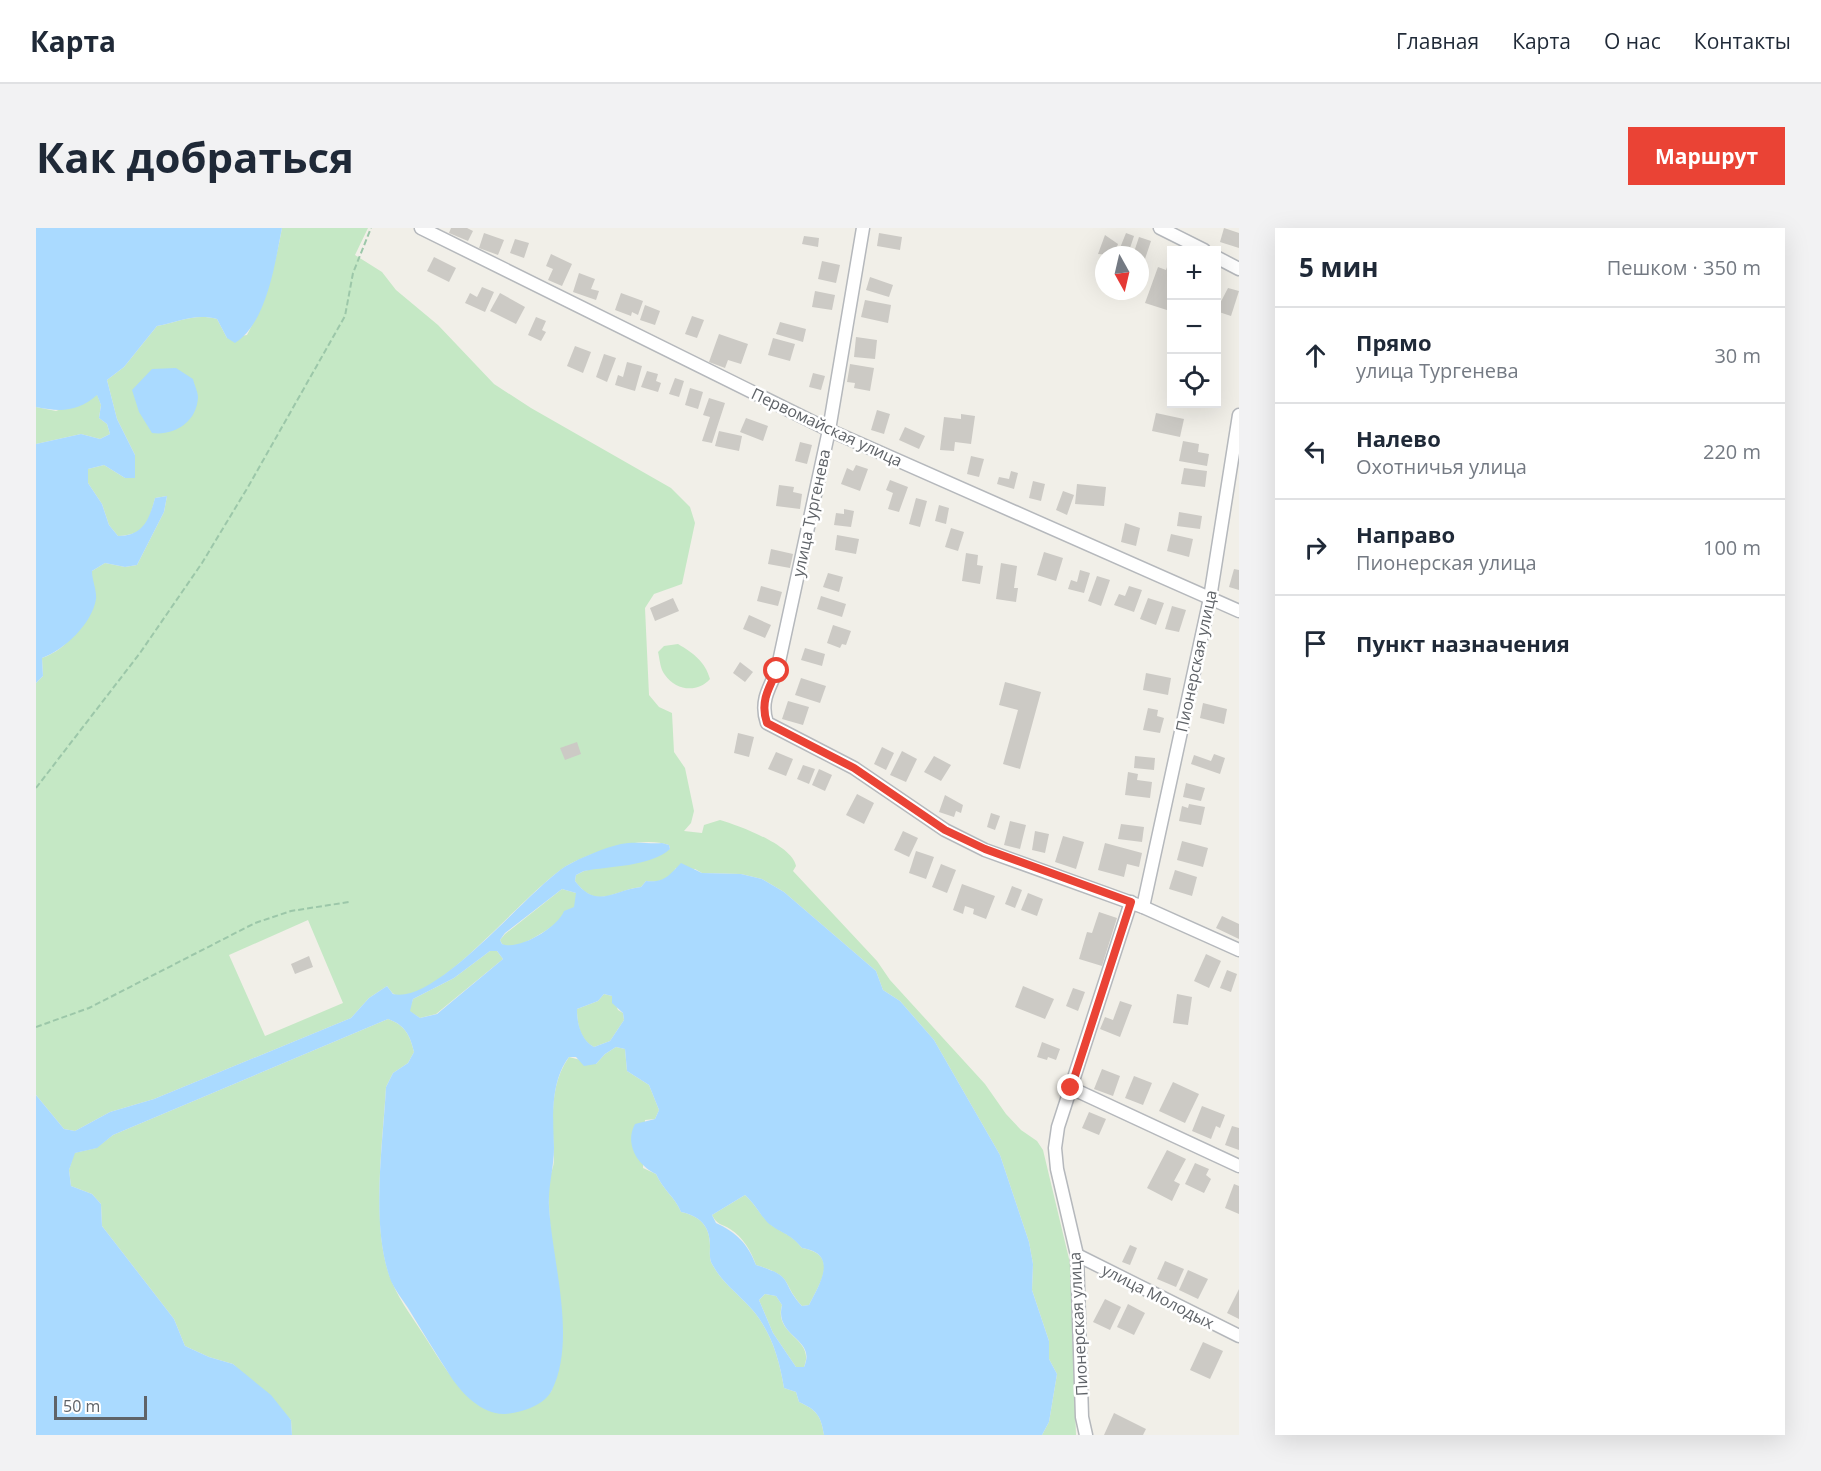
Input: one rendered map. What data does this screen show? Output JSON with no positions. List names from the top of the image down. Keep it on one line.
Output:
{"streets":{"street":["Первомайская улица","улица Тургенева","Пионерская улица","улица Молодых"]},"crossings":[["Первомайская улица","улица Тургенева"],["Первомайская улица","Пионерская улица"],["улица Тургенева","Пионерская улица"],["Пионерская улица","улица Молодых"]],"scale_bar":"50 m","north":"bottom","page":{"header":"Карта","nav":["Главная","Карта","О нас","Контакты"],"buttons":"Маршрут","title":"Как добраться","heading":["5 мин","Пешком · 350 m"],"map_buttons":["+","−"],"list":[["Прямо","улица Тургенева","30 m"],["Налево","Охотничья улица","220 m"],["Направо","Пионерская улица","100 m"],"Пункт назначения"],"scale":"50 m"}}
